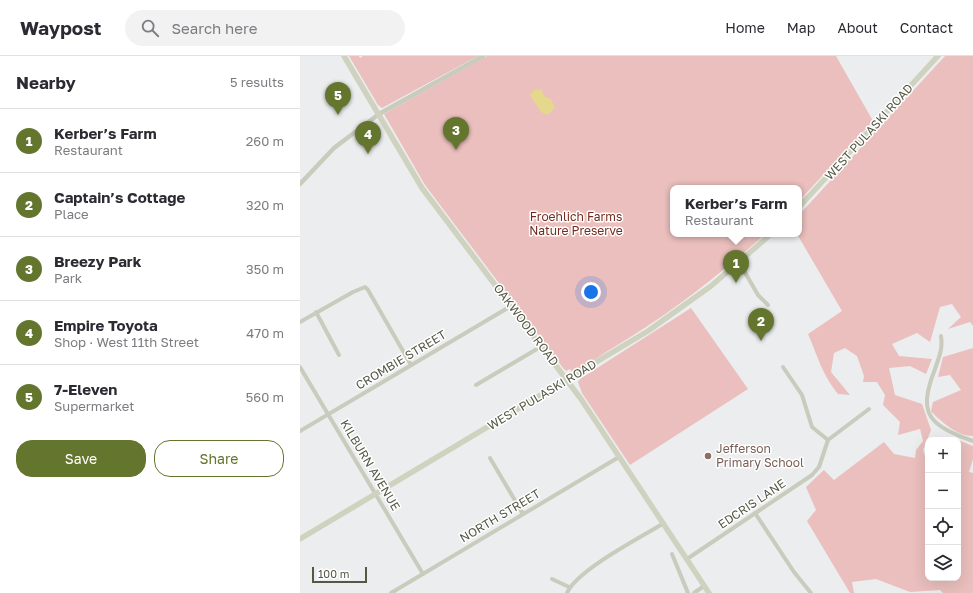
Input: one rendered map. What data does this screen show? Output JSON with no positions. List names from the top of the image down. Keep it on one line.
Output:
{"streets":{"main road":["WEST PULASKI ROAD","OAKWOOD ROAD"],"street":["CROMBIE STREET","KILBURN AVENUE","EDCRIS LANE","NORTH STREET"]},"crossings":[["WEST PULASKI ROAD","OAKWOOD ROAD"],["WEST PULASKI ROAD","KILBURN AVENUE"],["OAKWOOD ROAD","CROMBIE STREET"],["OAKWOOD ROAD","EDCRIS LANE"],["OAKWOOD ROAD","NORTH STREET"],["CROMBIE STREET","KILBURN AVENUE"],["KILBURN AVENUE","NORTH STREET"]],"parks":["Froehlich Farms Nature Preserve"],"places":["Jefferson Primary School"],"scale_bar":"100 m","page":{"header":"Waypost","search":"Search here","nav":["Home","Map","About","Contact"],"heading":["Nearby","5 results"],"pins":["5","3","4","1","2"],"list":[{"mark":"1","name":"Kerber’s Farm","note":"Restaurant","value":"260 m"},{"mark":"2","name":"Captain’s Cottage","note":"Place","value":"320 m"},{"mark":"3","name":"Breezy Park","note":"Park","value":"350 m"},{"mark":"4","name":"Empire Toyota","note":"Shop · West 11th Street","value":"470 m"},{"mark":"5","name":"7-Eleven","note":"Supermarket","value":"560 m"}],"popup":["Kerber’s Farm","Restaurant"],"buttons":["Save","Share"],"map_buttons":["+","−"],"scale":"100 m"}}
